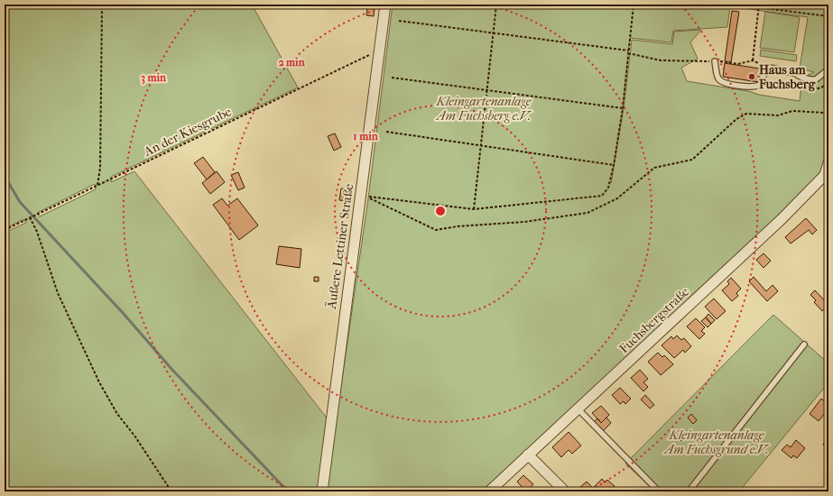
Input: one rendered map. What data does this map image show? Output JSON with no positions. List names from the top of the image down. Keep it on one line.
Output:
{"streets":{"street":["Äußere Lettiner Straße","Fuchsbergstraße"],"path":["An der Kiesgrube"]},"crossings":[["An der Kiesgrube","Äußere Lettiner Straße"]],"parks":["Kleingartenanlage Am Fuchsberg e.V.","Kleingartenanlage Am Fuchsgrund e.V."],"places":["Haus am Fuchsberg"],"rings":["2 min","3 min","1 min"]}
